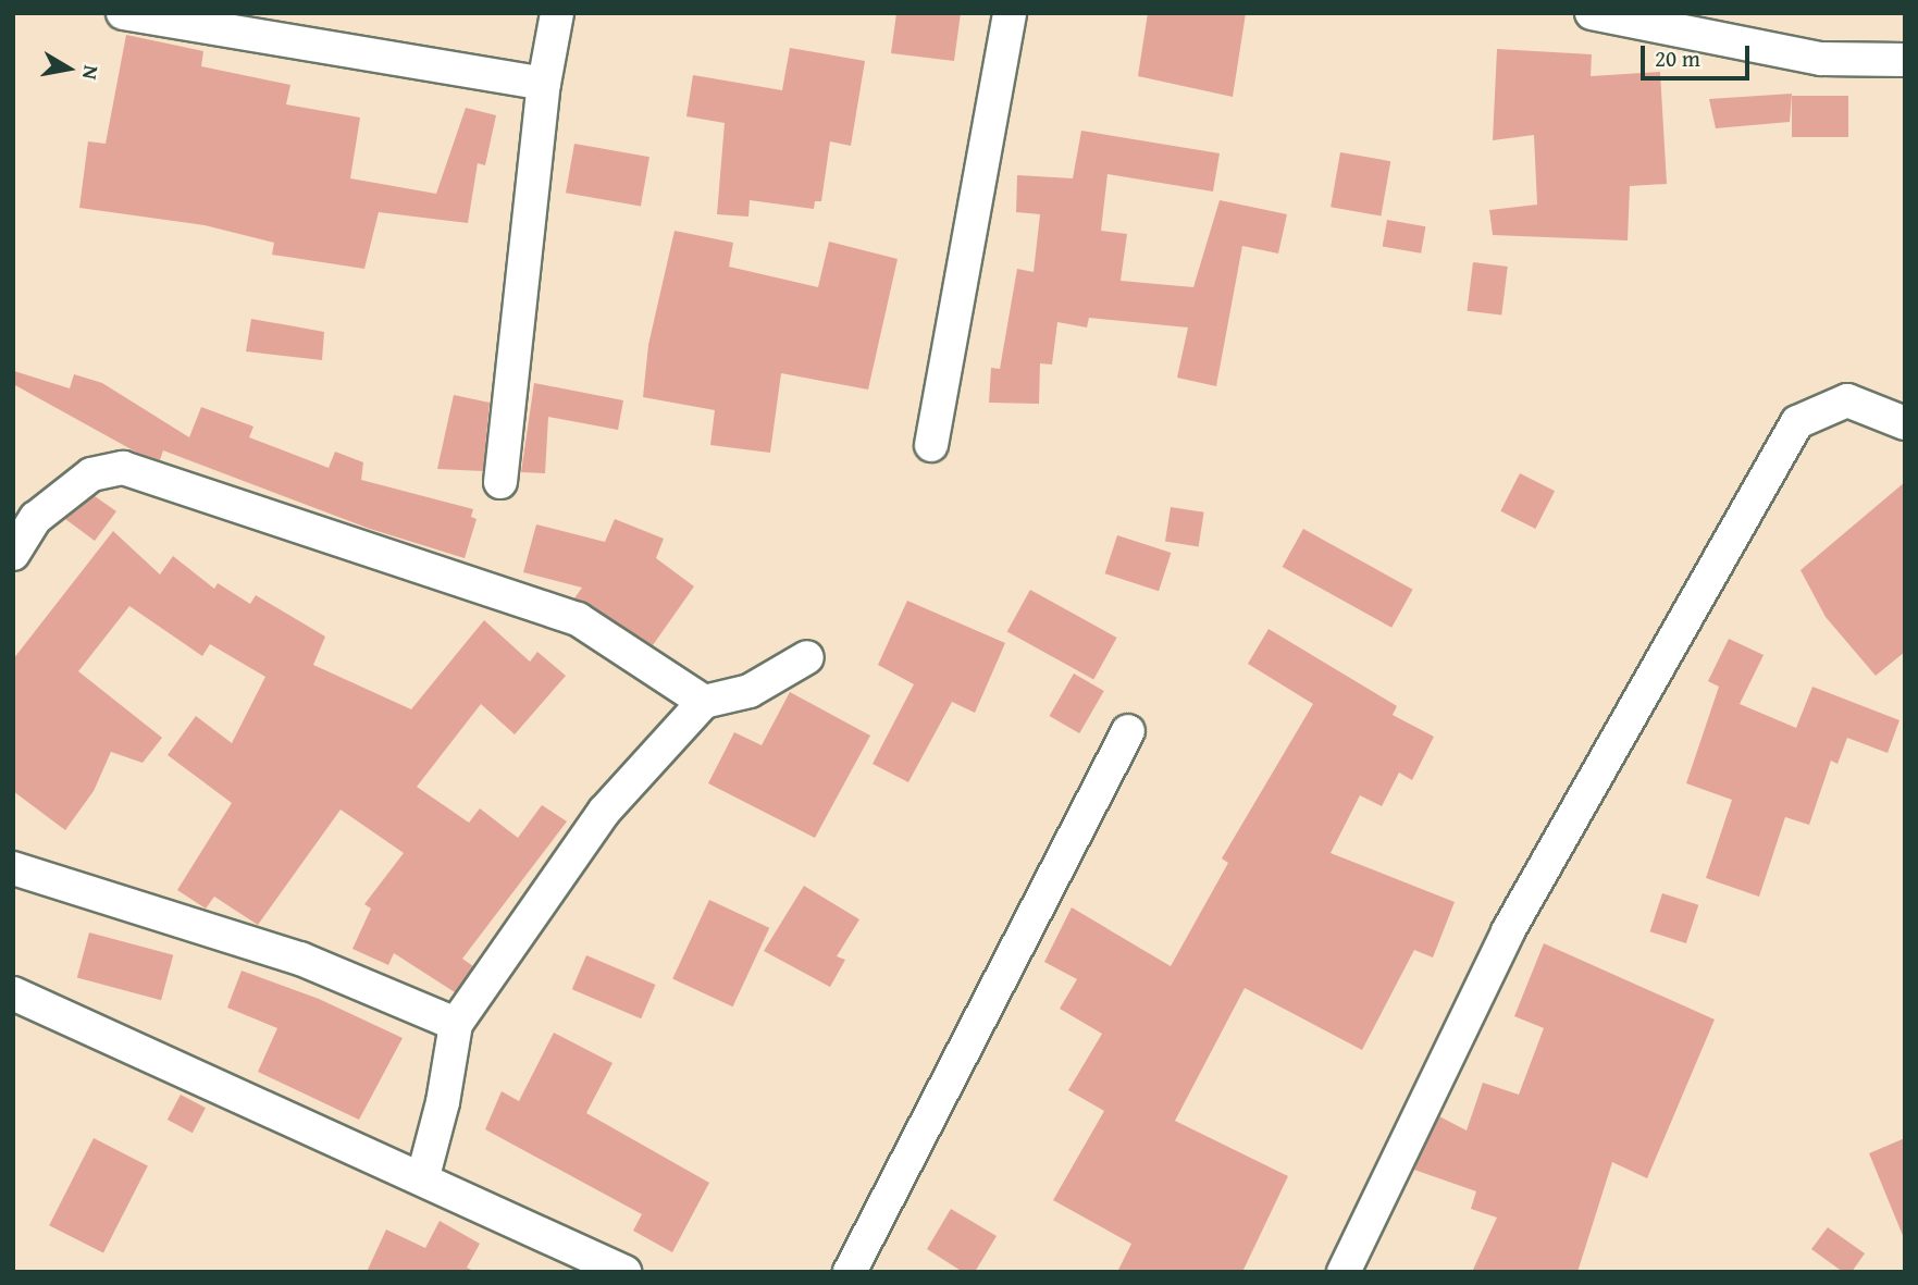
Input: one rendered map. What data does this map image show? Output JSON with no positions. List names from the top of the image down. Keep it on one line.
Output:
{"scale_bar":"20 m","north":"right"}
